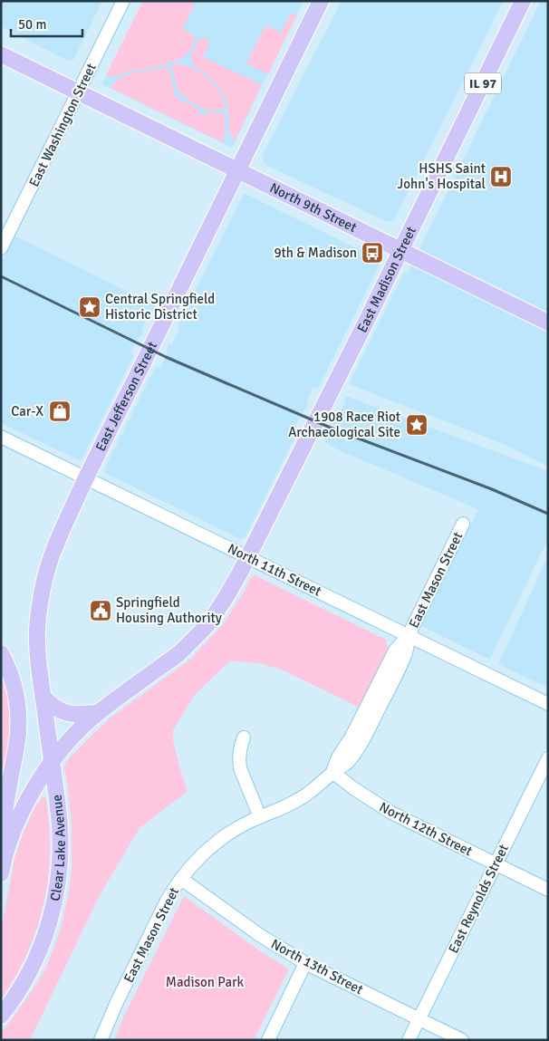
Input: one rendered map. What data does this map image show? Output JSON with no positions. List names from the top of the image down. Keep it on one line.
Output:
{"streets":{"main road":["IL 97","North 9th Street","East Madison Street","East Jefferson Street","Clear Lake Avenue"],"street":["East Washington Street","North 11th Street","East Mason Street","North 12th Street","East Reynolds Street","North 13th Street"]},"crossings":[["East Washington Street","North 9th Street"],["North 9th Street","East Madison Street"],["North 9th Street","East Jefferson Street"],["East Madison Street","East Jefferson Street"],["East Madison Street","North 11th Street"],["East Madison Street","Clear Lake Avenue"],["East Jefferson Street","North 11th Street"],["East Jefferson Street","Clear Lake Avenue"],["North 11th Street","East Mason Street"],["East Mason Street","North 12th Street"],["East Mason Street","North 13th Street"],["North 12th Street","East Reynolds Street"],["East Reynolds Street","North 13th Street"]],"parks":["Madison Park"],"places":{"hospital":["HSHS Saint John's Hospital"],"bus stop":["9th & Madison"],"place":["Central Springfield Historic District","1908 Race Riot Archaeological Site"],"shop":["Car-X"],"public building":["Springfield Housing Authority"]},"scale_bar":"50 m"}
